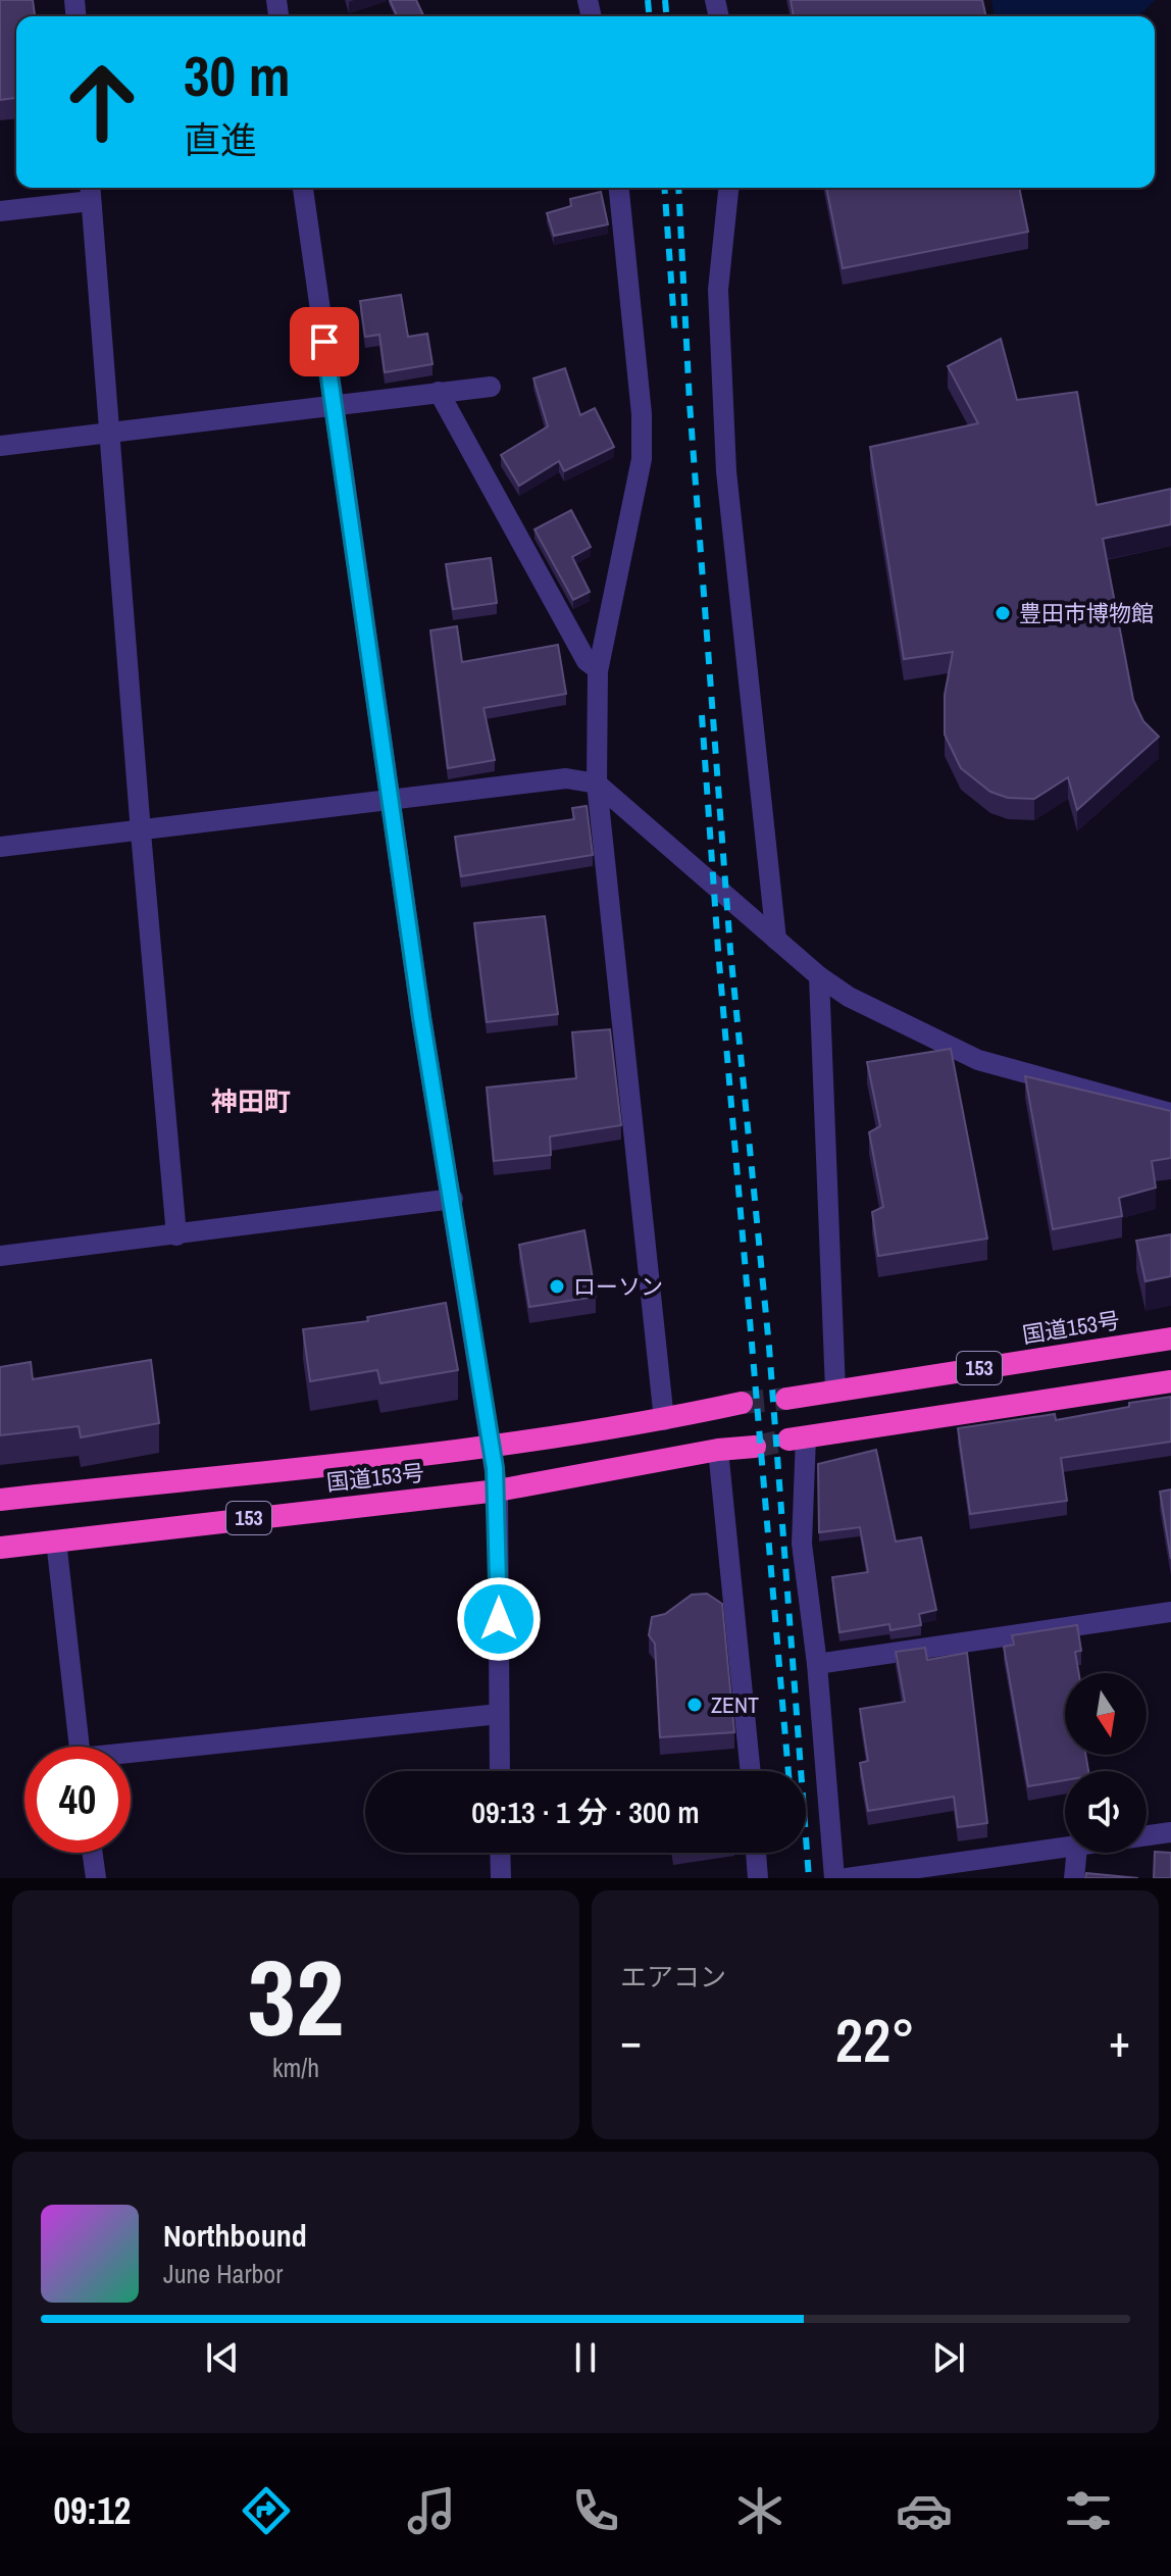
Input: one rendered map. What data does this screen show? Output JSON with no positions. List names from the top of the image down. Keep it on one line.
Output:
{"streets":{"highway":["国道153号","153"]},"districts":["神田町"],"places":["豊田市博物館","ローソン","ZENT"],"north":"bottom","page":{"turn":["30 m","直進"],"limit":"40","trip":"09:13 · 1 分 · 300 m","tile":[["32","km/h"],"エアコン"],"heat":["−","22°","+"],"song":["Northbound","June Harbor"],"tabs":"09:12"}}
